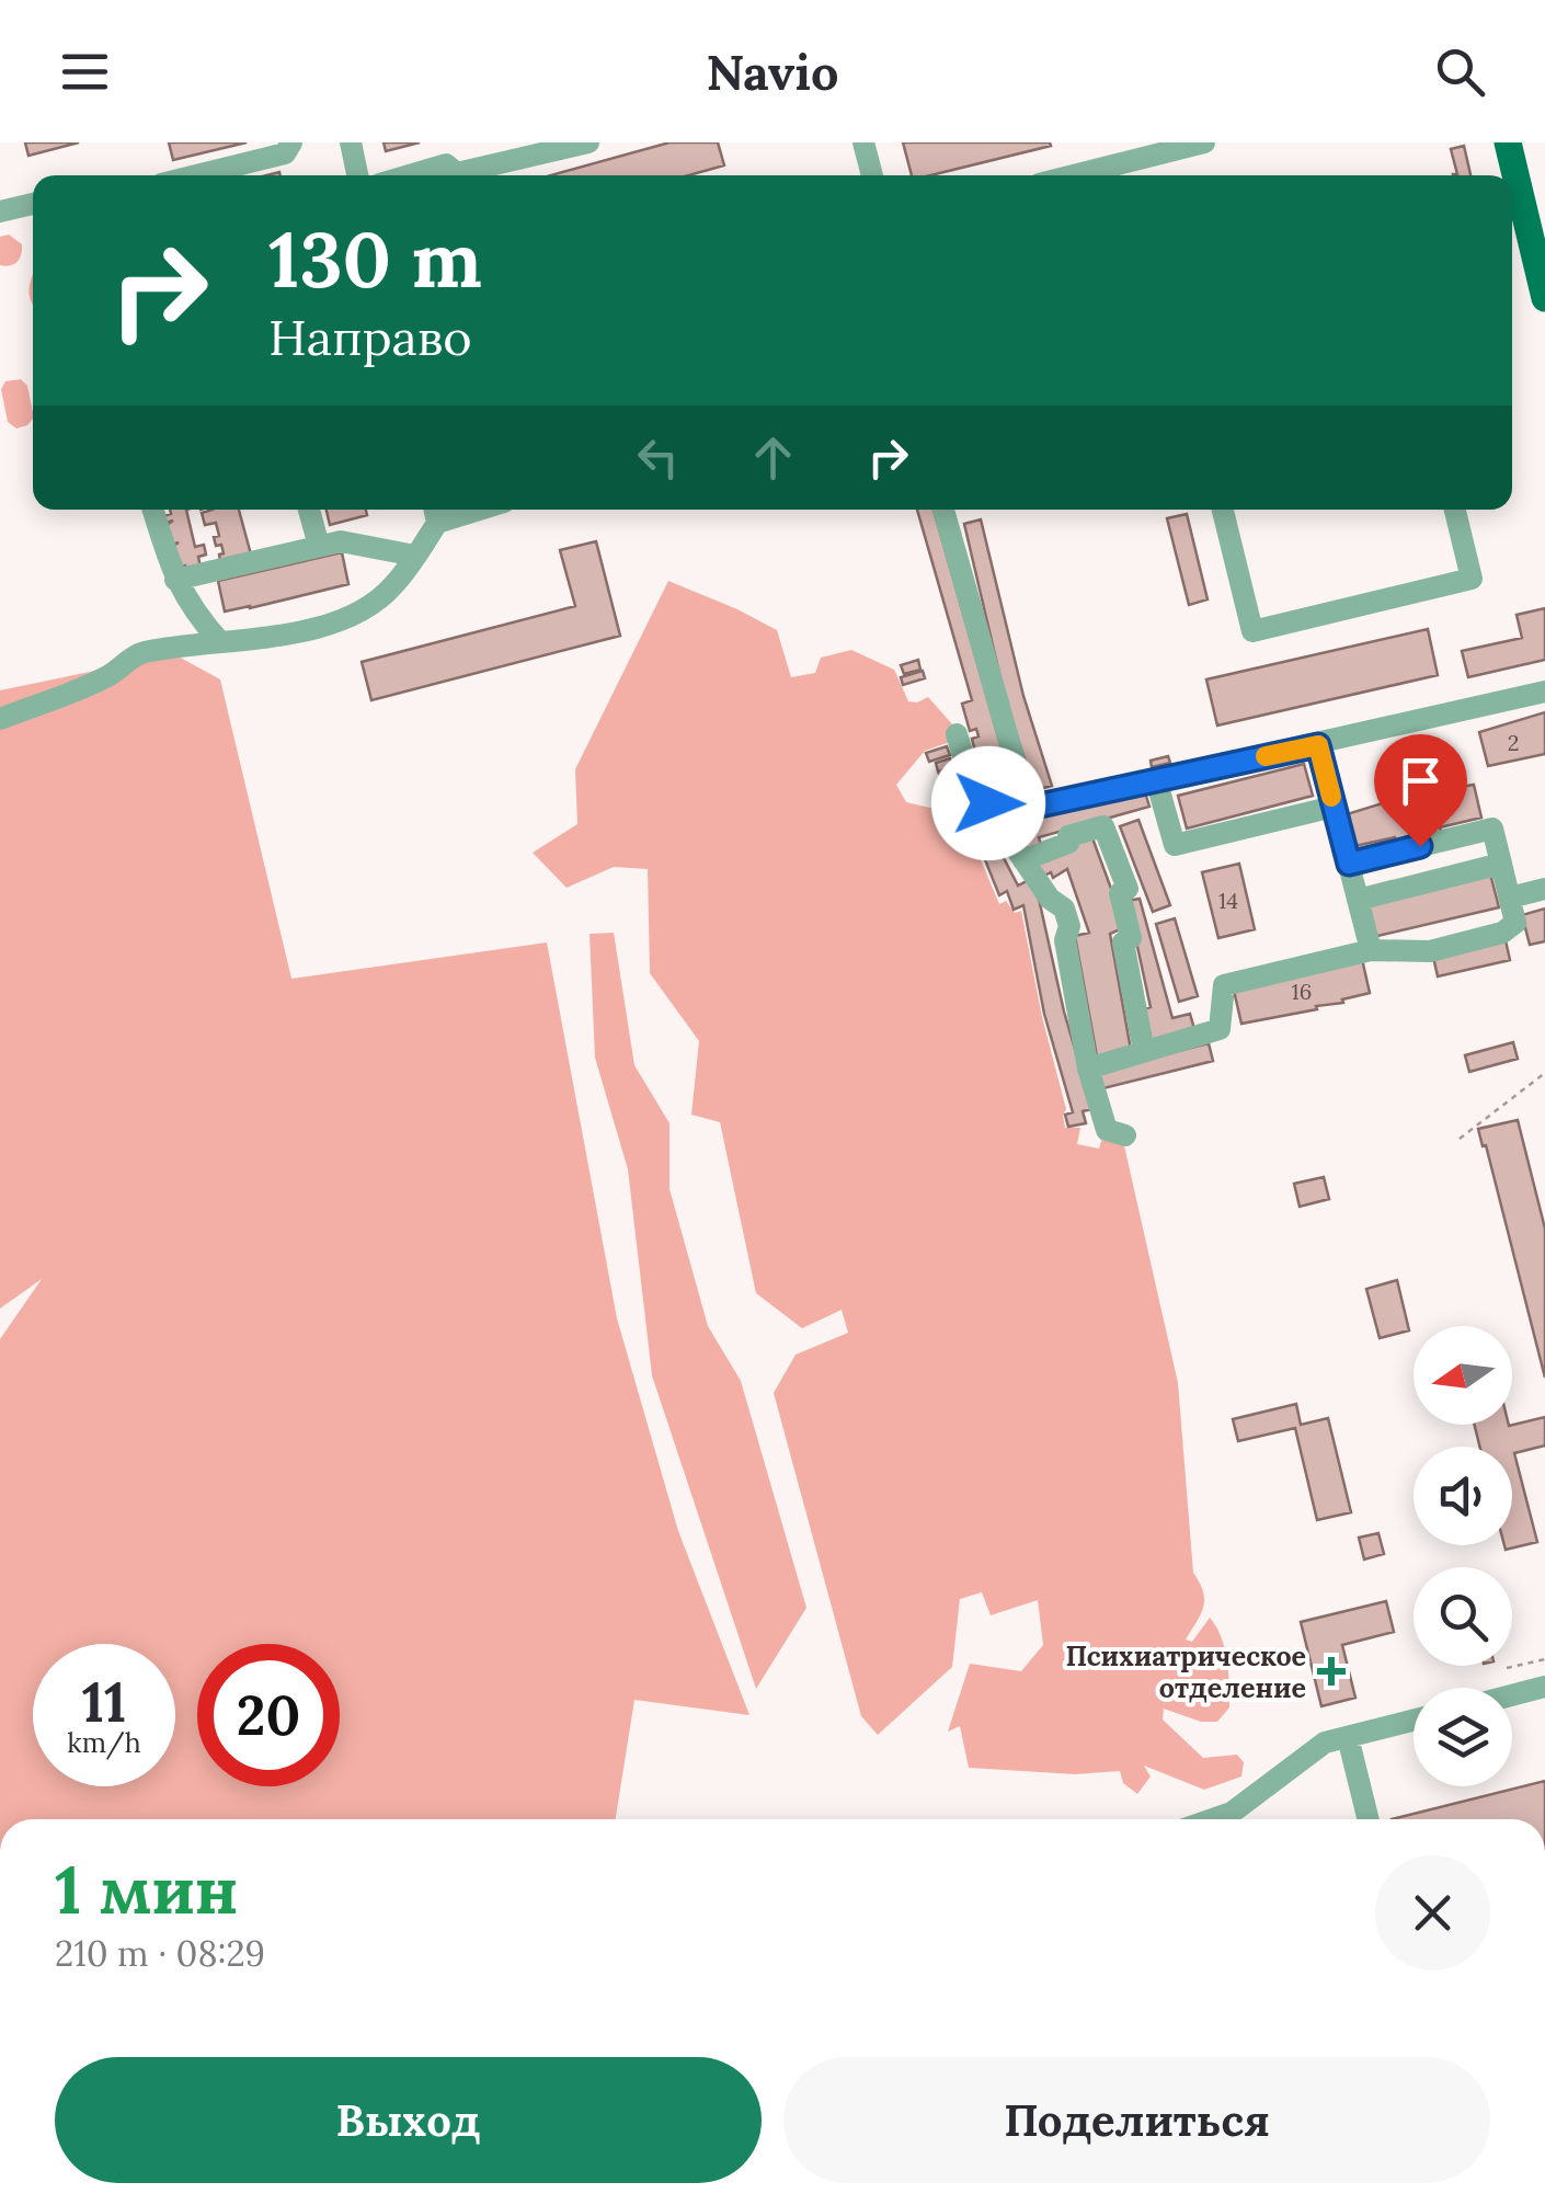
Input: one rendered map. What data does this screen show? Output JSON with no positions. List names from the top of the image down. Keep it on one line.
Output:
{"places":{"health":["Психиатрическое отделение"]},"house_numbers":["2","14","16"],"north":"left","page":{"header":"Navio","turn":["130 m","Направо"],"speed":"11 km/h","limit":"20","heading":["1 мин","210 m · 08:29"],"buttons":["Выход","Поделиться"]}}
